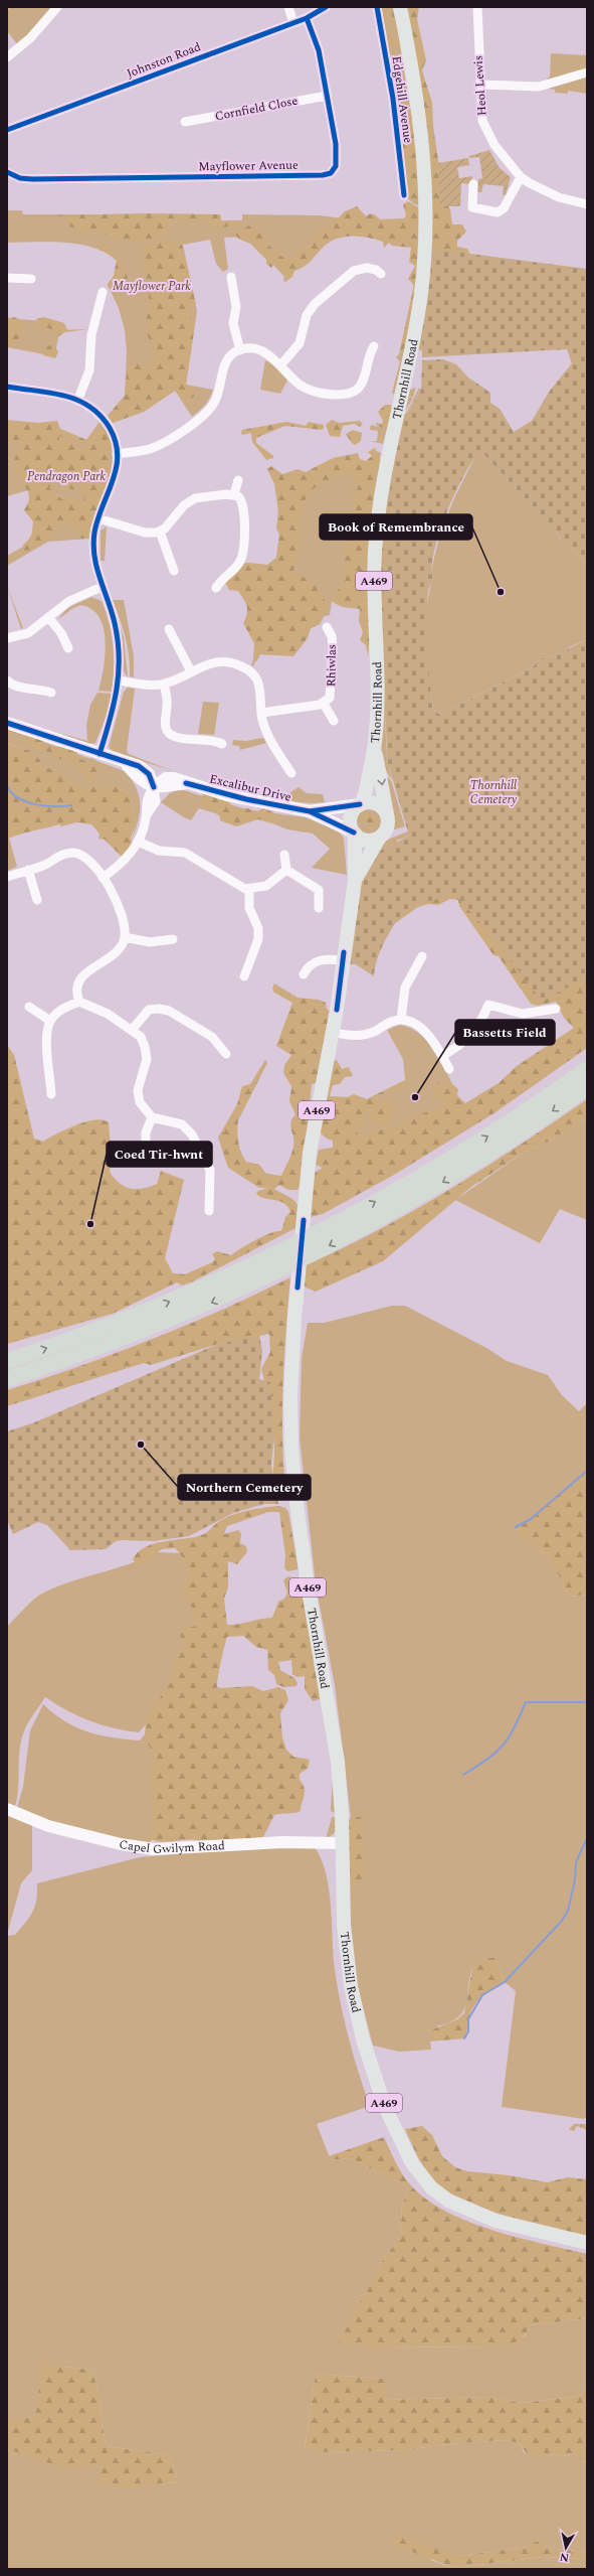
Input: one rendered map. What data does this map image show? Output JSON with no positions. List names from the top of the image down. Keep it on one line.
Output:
{"streets":{"main road":["Thornhill Road","A469"],"street":["Johnston Road","Heol Lewis","Edgehill Avenue","Cornfield Close","Mayflower Avenue","Rhiwlas","Excalibur Drive","Capel Gwilym Road"]},"crossings":[["Johnston Road","Mayflower Avenue"],["Cornfield Close","Mayflower Avenue"],["Thornhill Road","Excalibur Drive"],["Thornhill Road","Capel Gwilym Road"]],"parks":["Mayflower Park","Pendragon Park","Thornhill Cemetery"],"places":["Book of Remembrance","Bassetts Field","Coed Tir-hwnt","Northern Cemetery"],"north":"bottom"}
